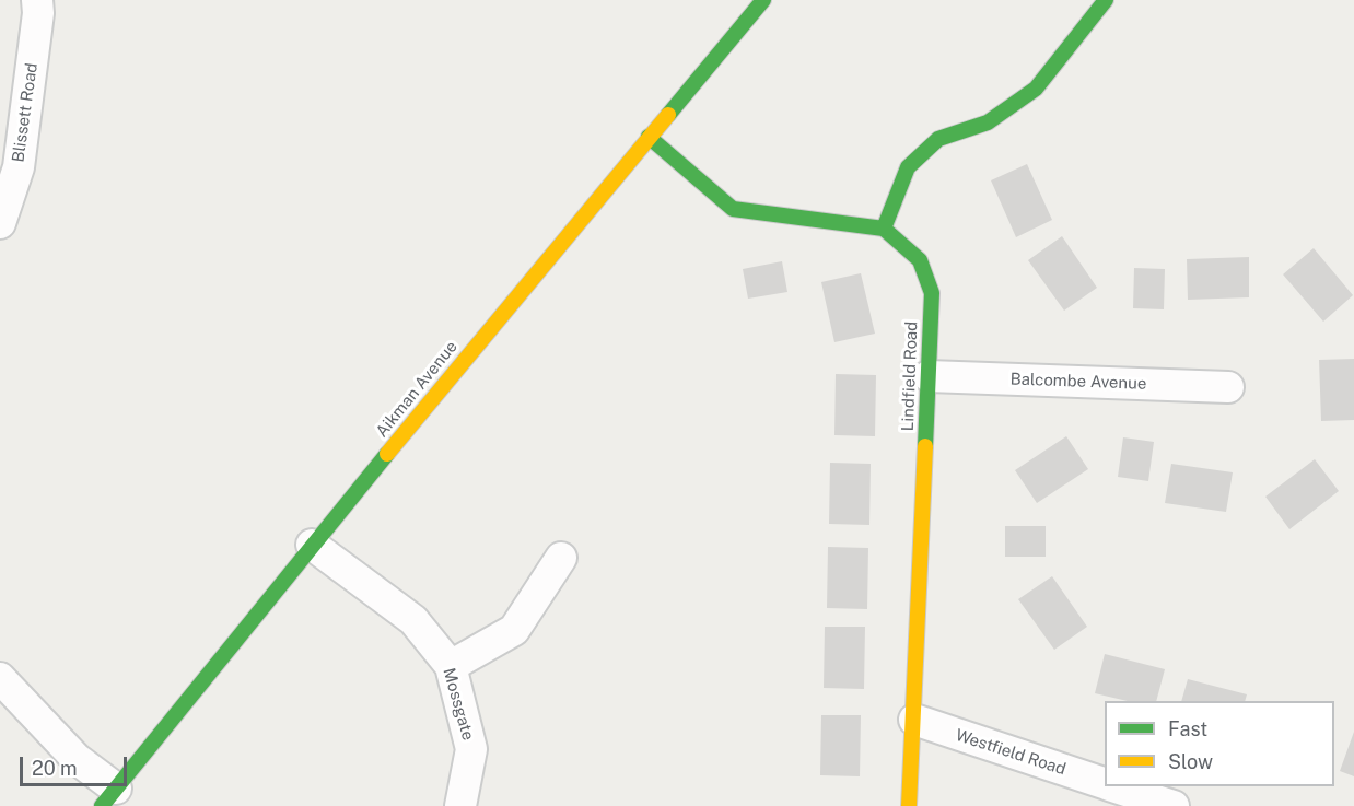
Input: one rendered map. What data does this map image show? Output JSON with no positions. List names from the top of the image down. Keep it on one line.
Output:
{"streets":{"street":["Blissett Road","Lindfield Road","Balcombe Avenue","Aikman Avenue","Mossgate","Westfield Road"]},"crossings":[["Lindfield Road","Balcombe Avenue"],["Lindfield Road","Westfield Road"],["Aikman Avenue","Mossgate"]],"legend":["Fast","Slow"],"scale_bar":"20 m"}
